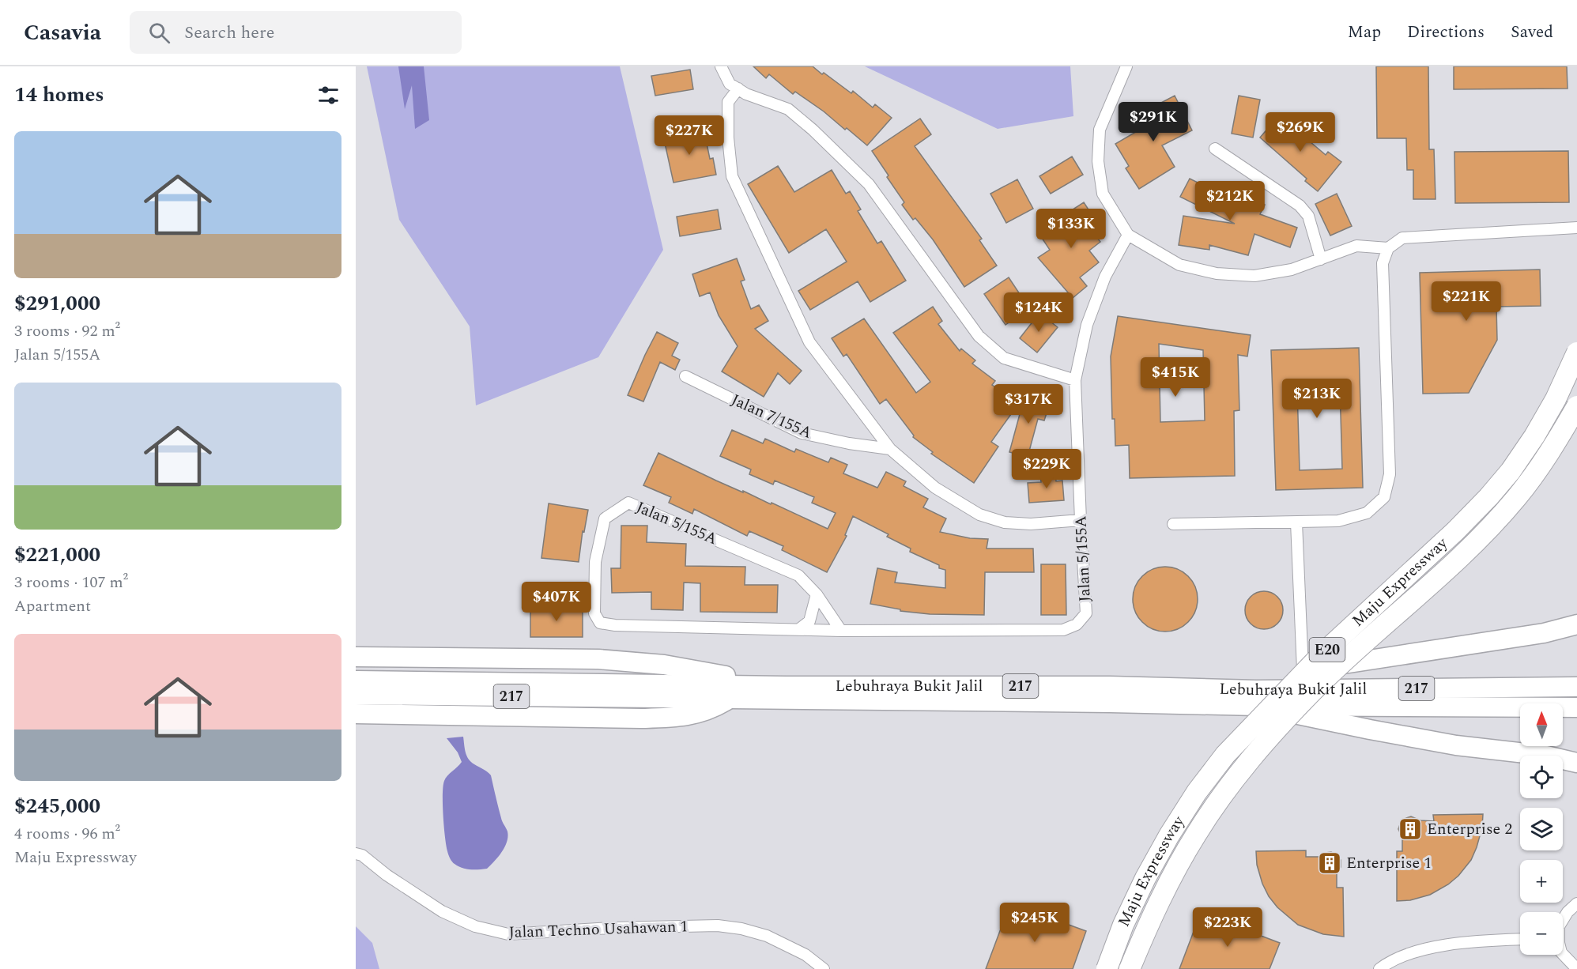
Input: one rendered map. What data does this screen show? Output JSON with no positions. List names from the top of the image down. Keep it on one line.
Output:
{"streets":{"highway":["Maju Expressway","E20","Lebuhraya Bukit Jalil","217"],"street":["Jalan 7/155A","Jalan 5/155A","Jalan Techno Usahawan 1"]},"places":{"building":["Enterprise 2","Enterprise 1"]},"north":"top","page":{"header":"Casavia","search":"Search here","nav":["Map","Directions","Saved"],"heading":"14 homes","price":["$291K","$269K","$227K","$212K","$133K","$221K","$124K","$415K","$213K","$317K","$229K","$407K","$245K","$223K"],"list":[{"name":"$291,000","note":"3 rooms · 92 m² · Jalan 5/155A"},{"name":"$221,000","note":"3 rooms · 107 m² · Apartment"},{"name":"$245,000","note":"4 rooms · 96 m² · Maju Expressway"}],"map_buttons":["+","−"]}}
